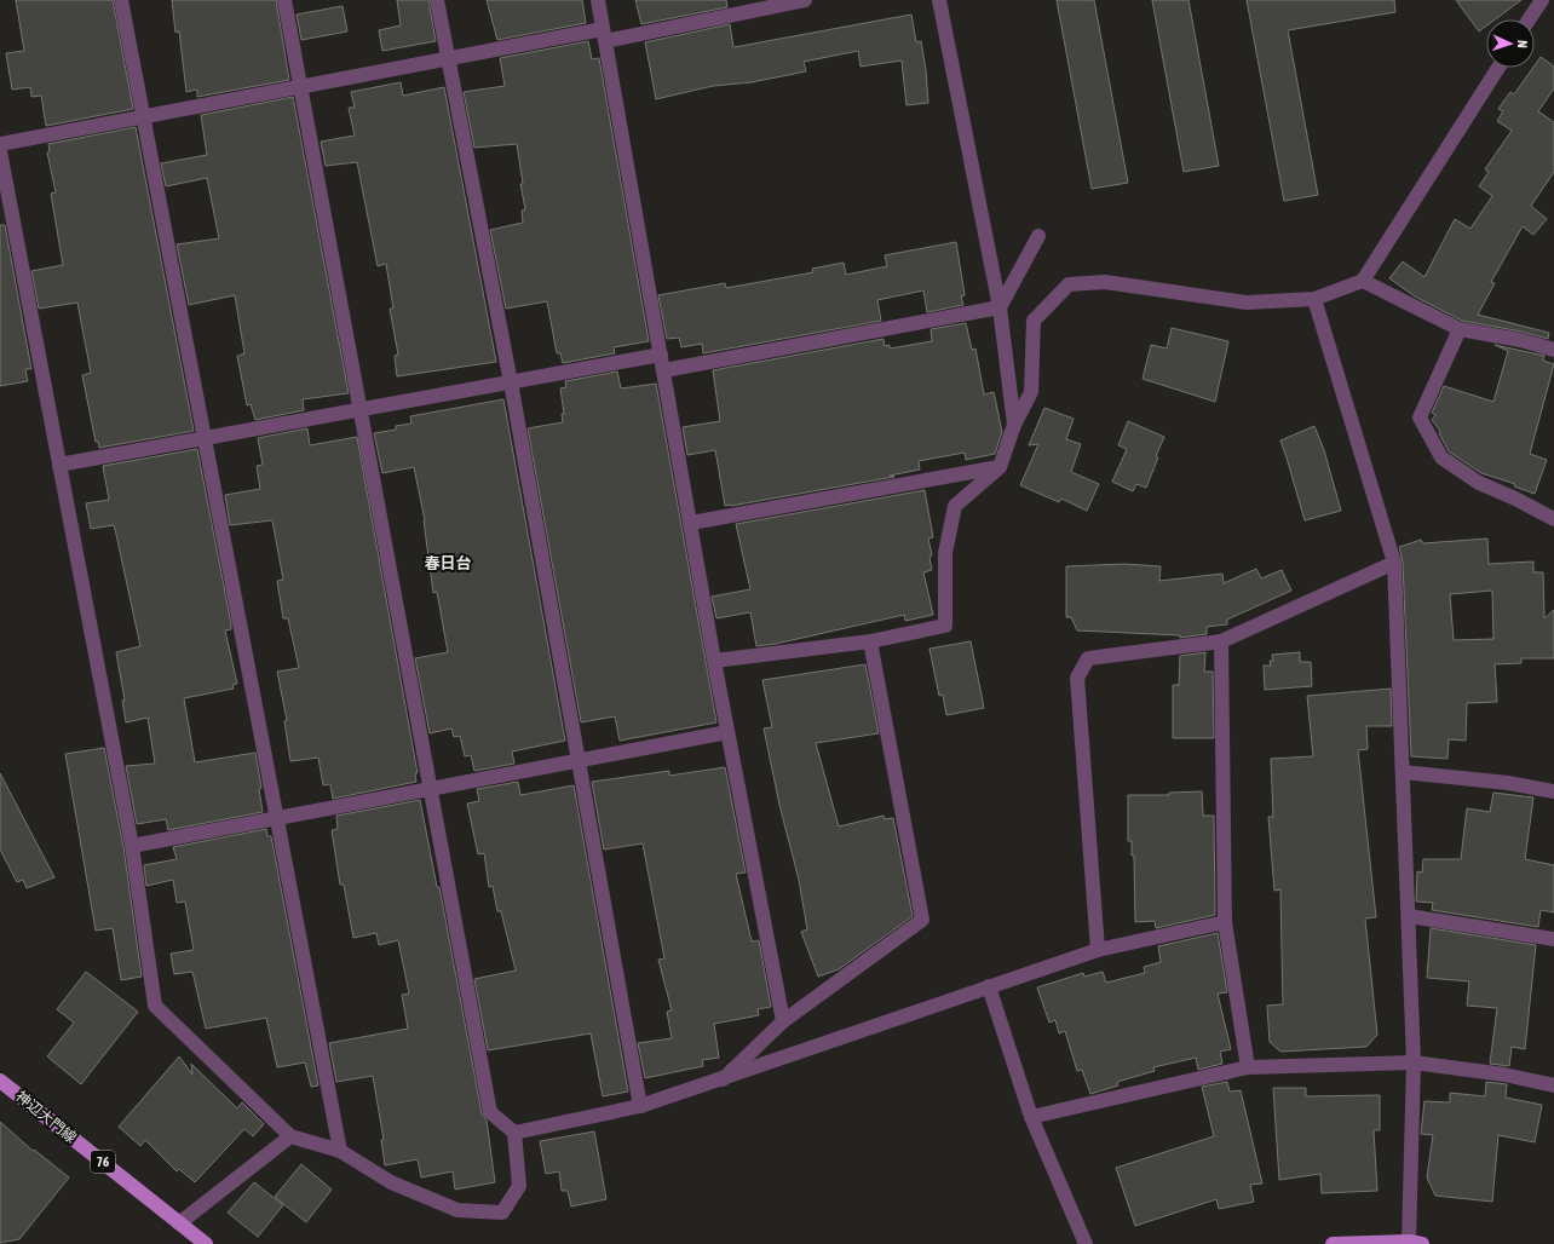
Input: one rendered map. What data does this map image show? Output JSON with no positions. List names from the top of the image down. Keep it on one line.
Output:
{"streets":{"main road":["神辺大門線","76"]},"districts":["春日台"],"north":"right"}
